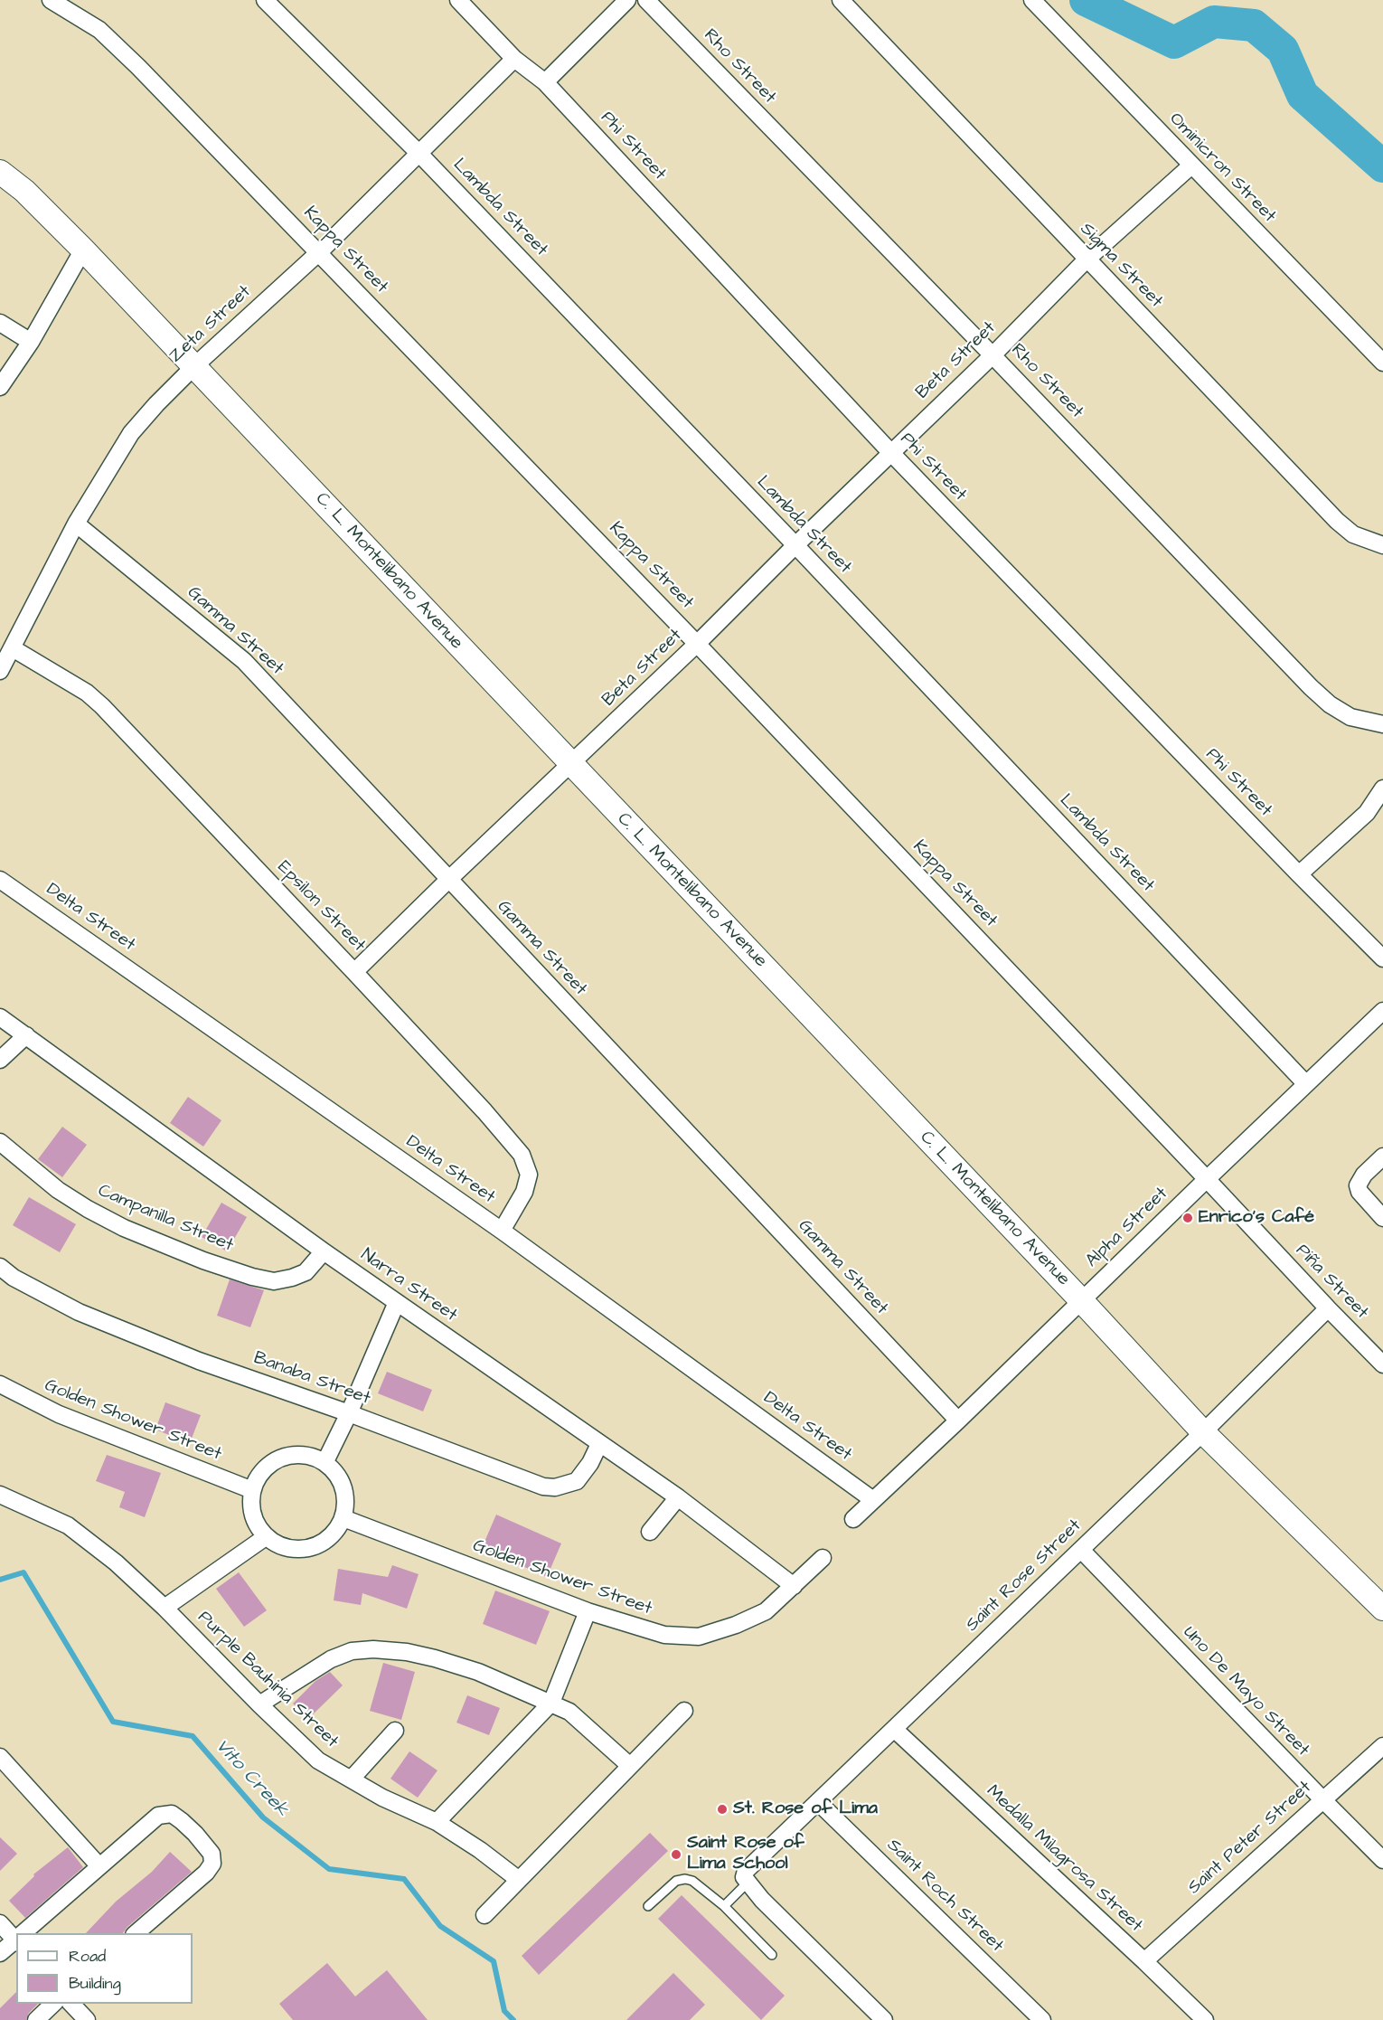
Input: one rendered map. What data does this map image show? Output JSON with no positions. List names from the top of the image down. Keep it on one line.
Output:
{"streets":{"street":["Rho Street","Phi Street","Ominicron Street","Lambda Street","Kappa Street","Sigma Street","Zeta Street","Beta Street","C. L. Montelibano Avenue","Gamma Street","Epsilon Street","Delta Street","Campanilla Street","Alpha Street","Piña Street","Narra Street","Banaba Street","Golden Shower Street","Saint Rose Street","Purple Bauhinia Street","Uno De Mayo Street","Saint Peter Street","Medalla Milagrosa Street","Saint Roch Street"]},"crossings":[["Rho Street","Beta Street"],["Phi Street","Zeta Street"],["Phi Street","Beta Street"],["Ominicron Street","Beta Street"],["Lambda Street","Zeta Street"],["Lambda Street","Beta Street"],["Lambda Street","Alpha Street"],["Kappa Street","Zeta Street"],["Kappa Street","Beta Street"],["Kappa Street","Alpha Street"],["Kappa Street","Piña Street"],["Sigma Street","Beta Street"],["Zeta Street","C. L. Montelibano Avenue"],["Zeta Street","Gamma Street"],["Zeta Street","Epsilon Street"],["Beta Street","C. L. Montelibano Avenue"],["Beta Street","Gamma Street"],["Beta Street","Epsilon Street"],["C. L. Montelibano Avenue","Alpha Street"],["C. L. Montelibano Avenue","Saint Rose Street"],["Gamma Street","Alpha Street"],["Epsilon Street","Delta Street"],["Delta Street","Alpha Street"],["Campanilla Street","Narra Street"],["Alpha Street","Piña Street"],["Piña Street","Saint Rose Street"],["Narra Street","Banaba Street"],["Narra Street","Golden Shower Street"],["Saint Rose Street","Uno De Mayo Street"],["Saint Rose Street","Medalla Milagrosa Street"],["Saint Rose Street","Saint Roch Street"],["Uno De Mayo Street","Saint Peter Street"],["Saint Peter Street","Medalla Milagrosa Street"]],"water":["Vito Creek"],"places":["Enrico's Café","St. Rose of Lima","Saint Rose of Lima School"],"legend":["Road","Building"]}
